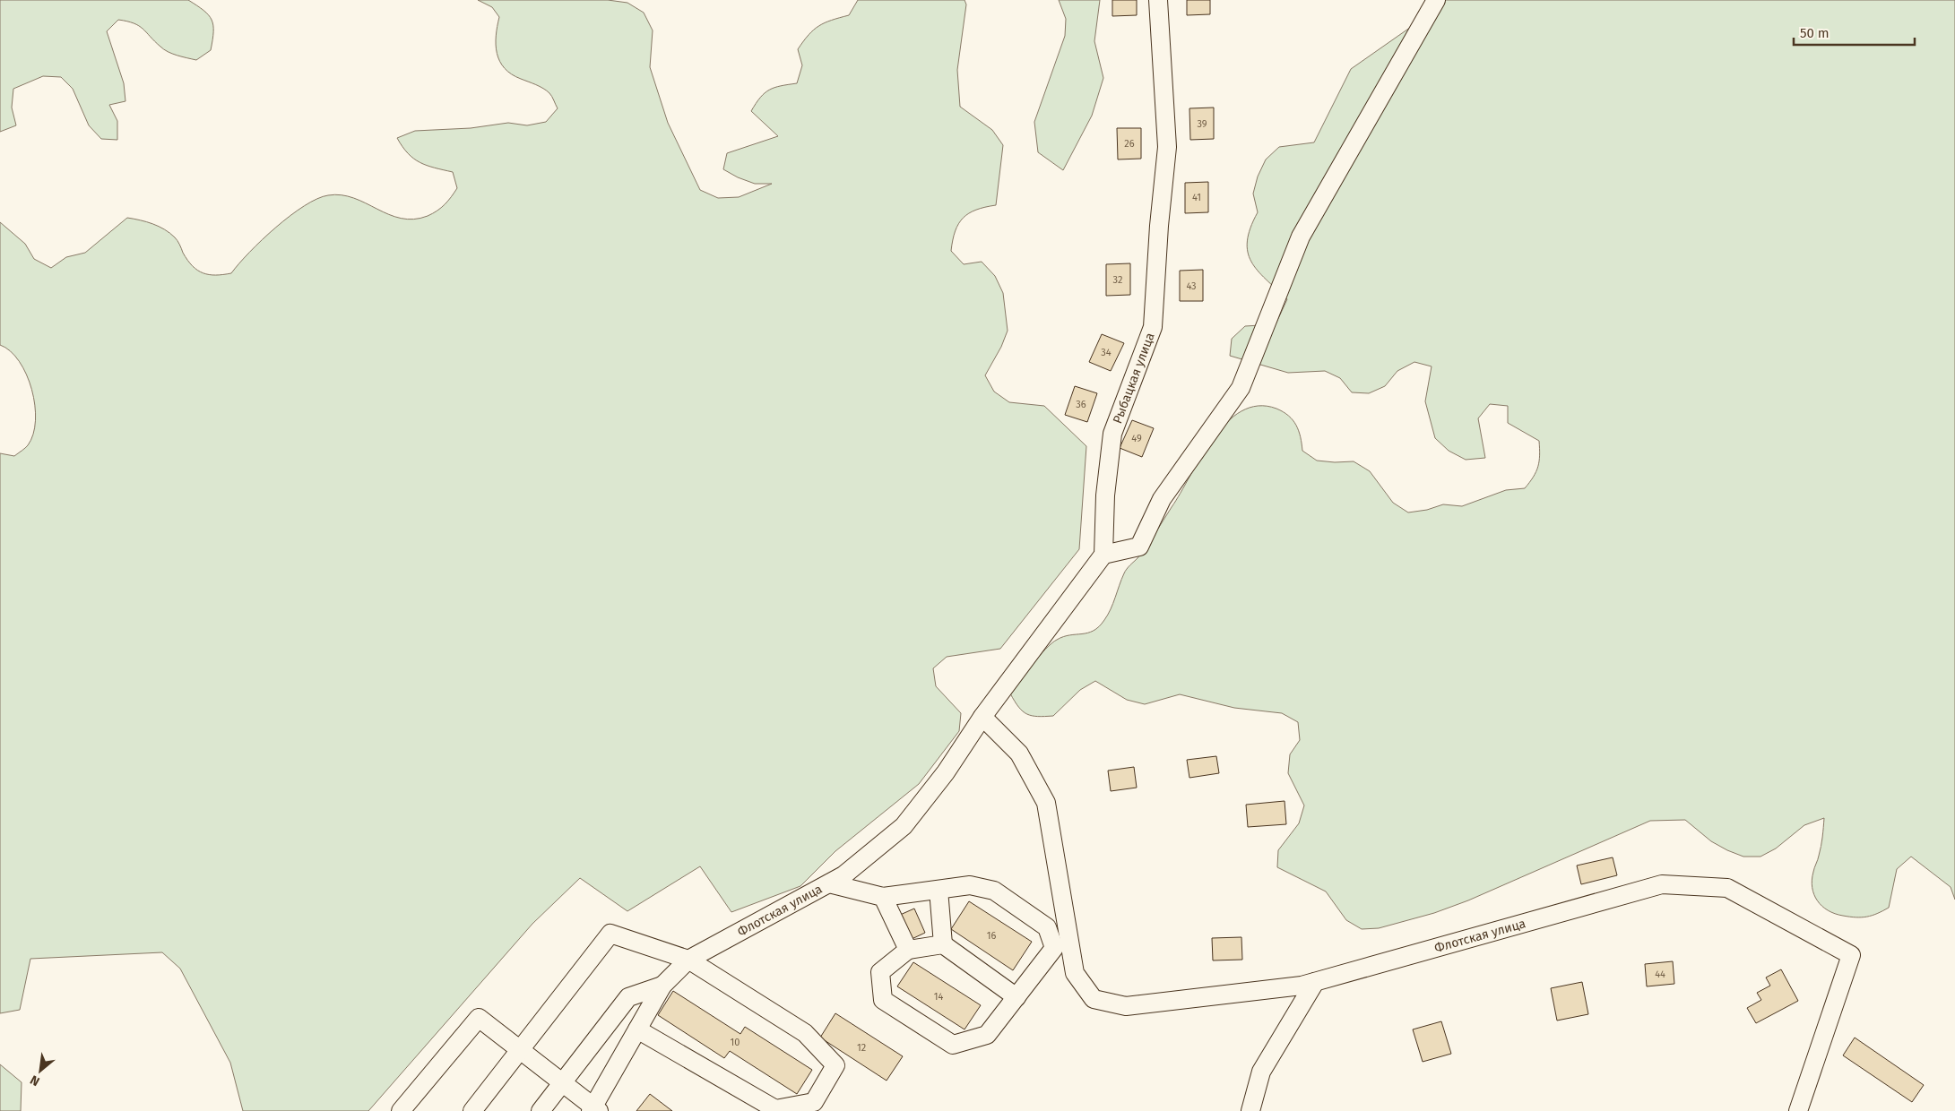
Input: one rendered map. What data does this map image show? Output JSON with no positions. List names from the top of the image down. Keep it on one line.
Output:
{"streets":{"street":["Рыбацкая улица","Флотская улица"]},"house_numbers":["39","26","41","32","43","34","36","49","16","44","14","10","12"],"scale_bar":"50 m","north":"bottom left"}
